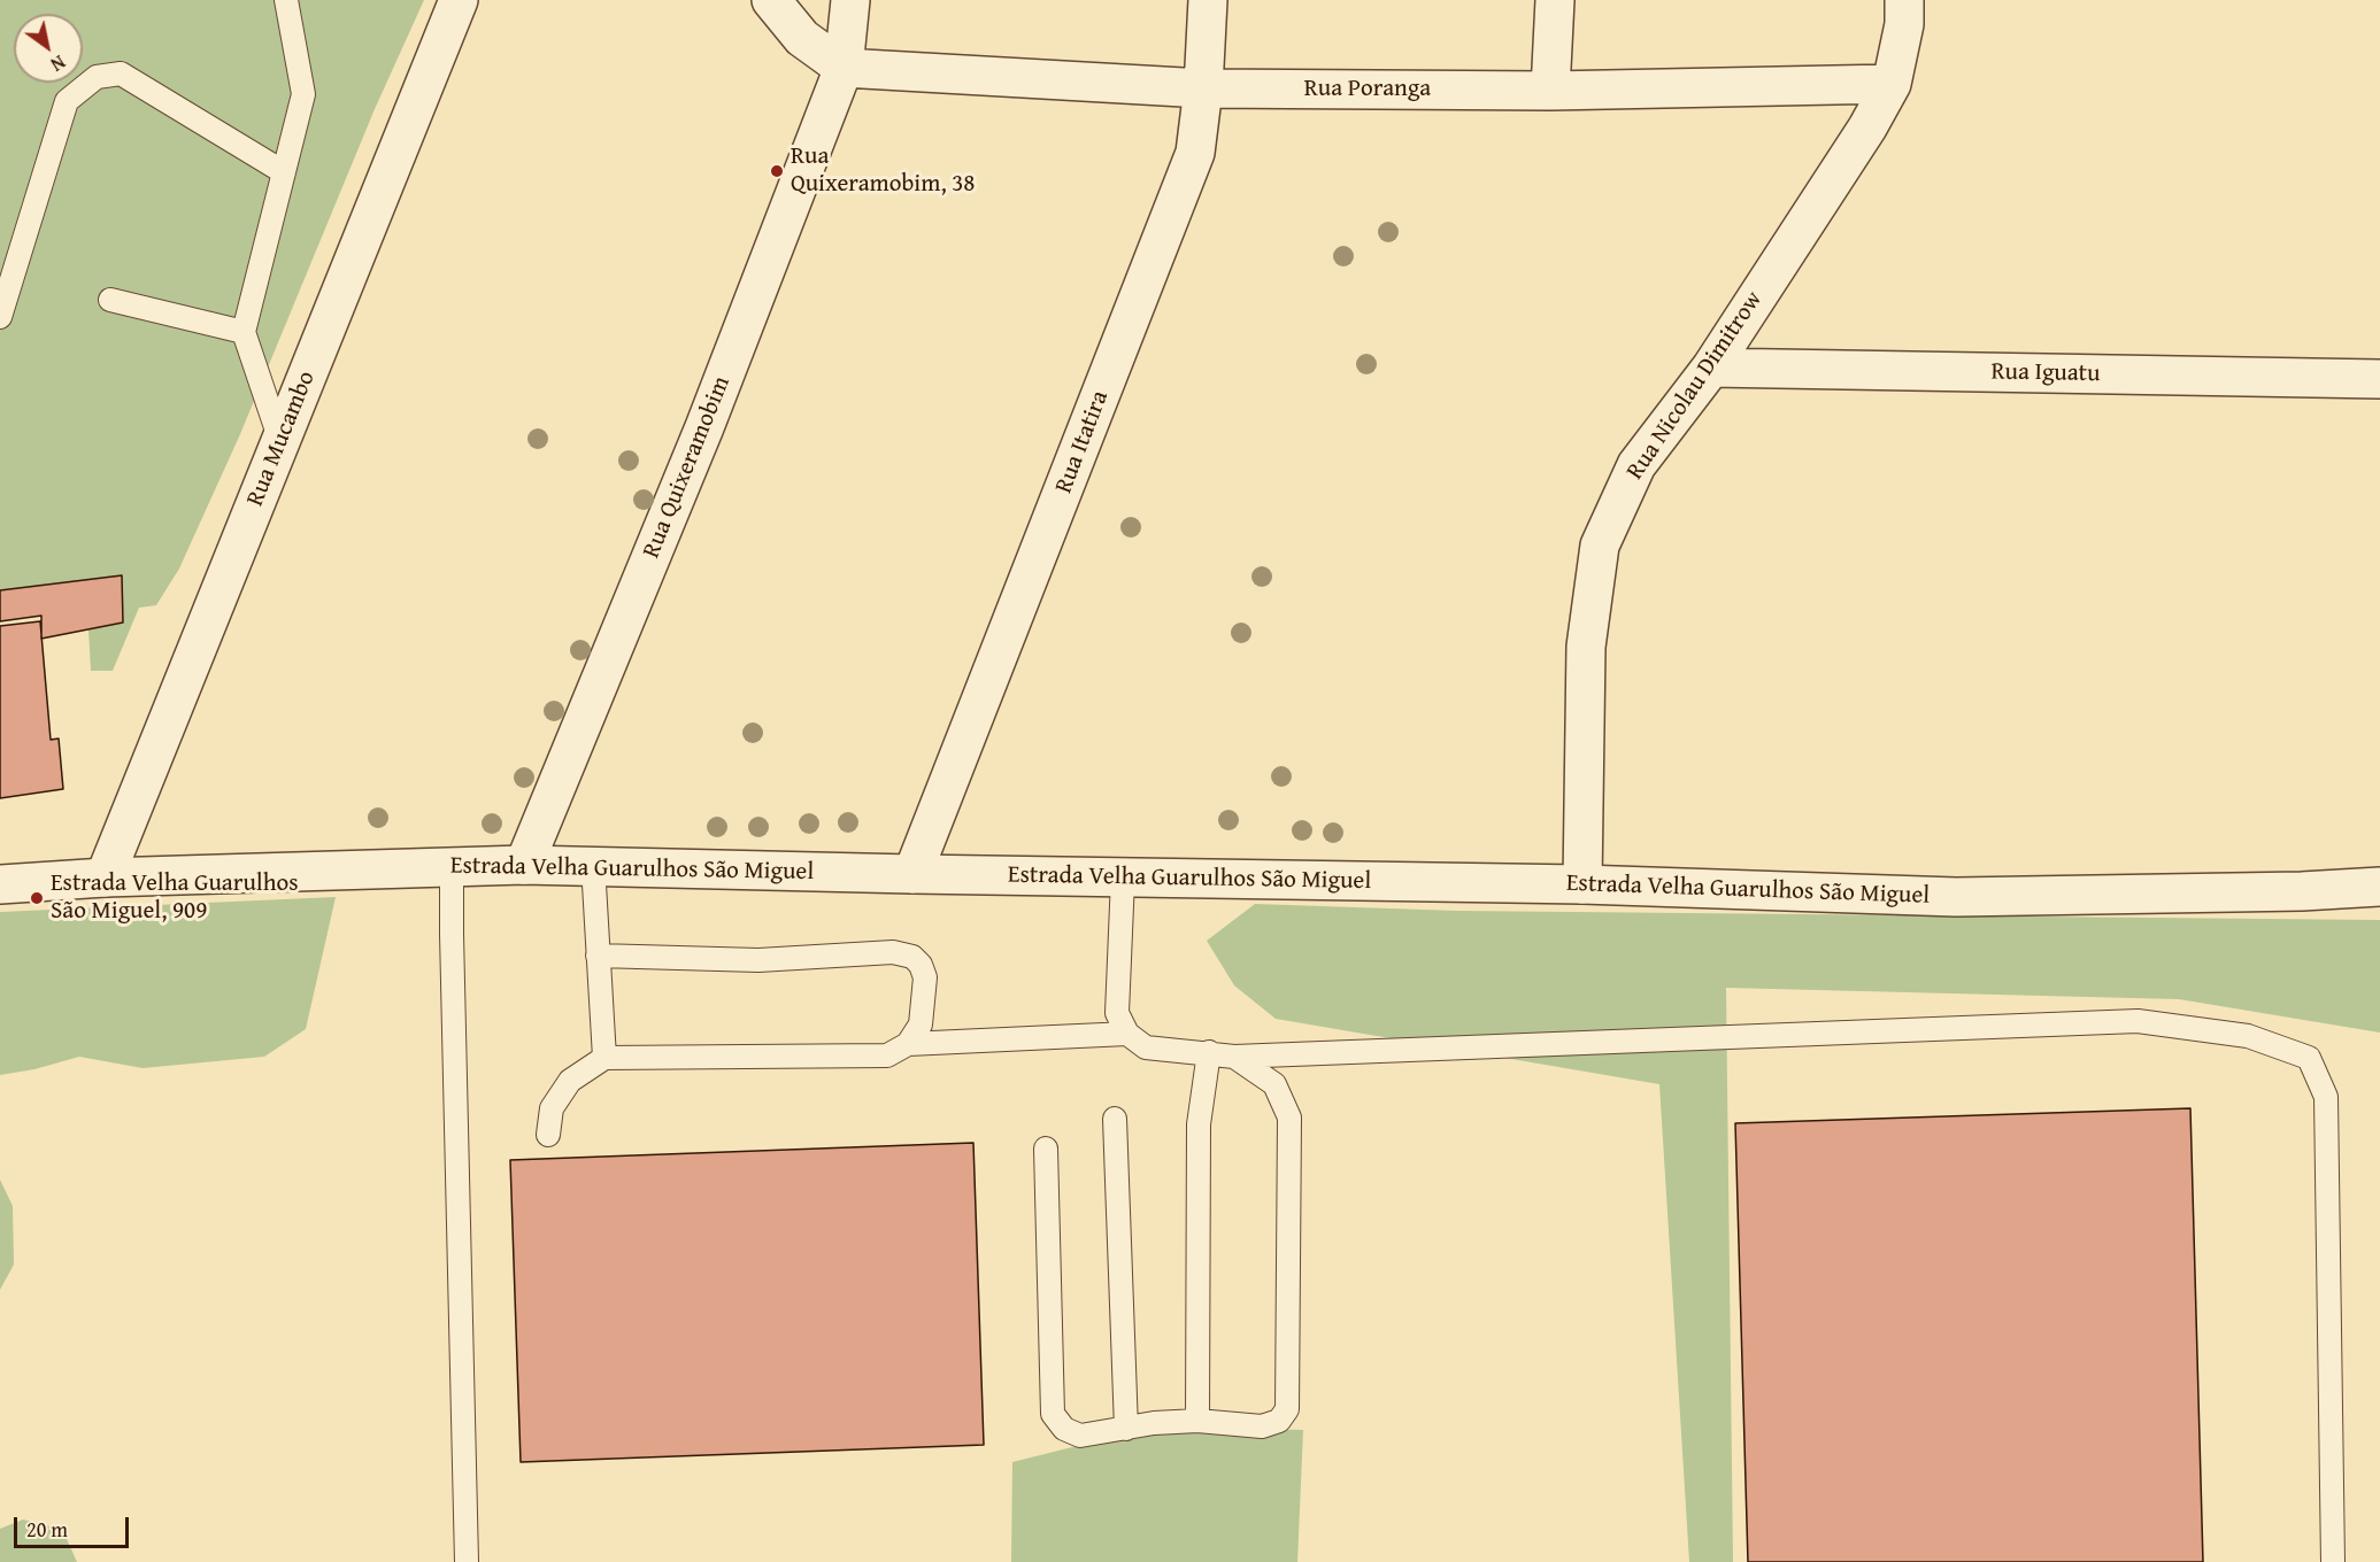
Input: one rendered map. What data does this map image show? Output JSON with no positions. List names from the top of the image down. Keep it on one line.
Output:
{"streets":{"street":["Rua Poranga","Rua Iguatu","Rua Nicolau Dimitrow","Rua Mucambo","Rua Itatira","Rua Quixeramobim","Estrada Velha Guarulhos São Miguel"]},"crossings":[["Rua Poranga","Rua Nicolau Dimitrow"],["Rua Poranga","Rua Itatira"],["Rua Poranga","Rua Quixeramobim"],["Rua Iguatu","Rua Nicolau Dimitrow"],["Rua Nicolau Dimitrow","Estrada Velha Guarulhos São Miguel"],["Rua Mucambo","Estrada Velha Guarulhos São Miguel"],["Rua Itatira","Estrada Velha Guarulhos São Miguel"],["Rua Quixeramobim","Estrada Velha Guarulhos São Miguel"]],"places":["Rua Quixeramobim, 38","Estrada Velha Guarulhos São Miguel, 909"],"scale_bar":"20 m","north":"bottom right"}
